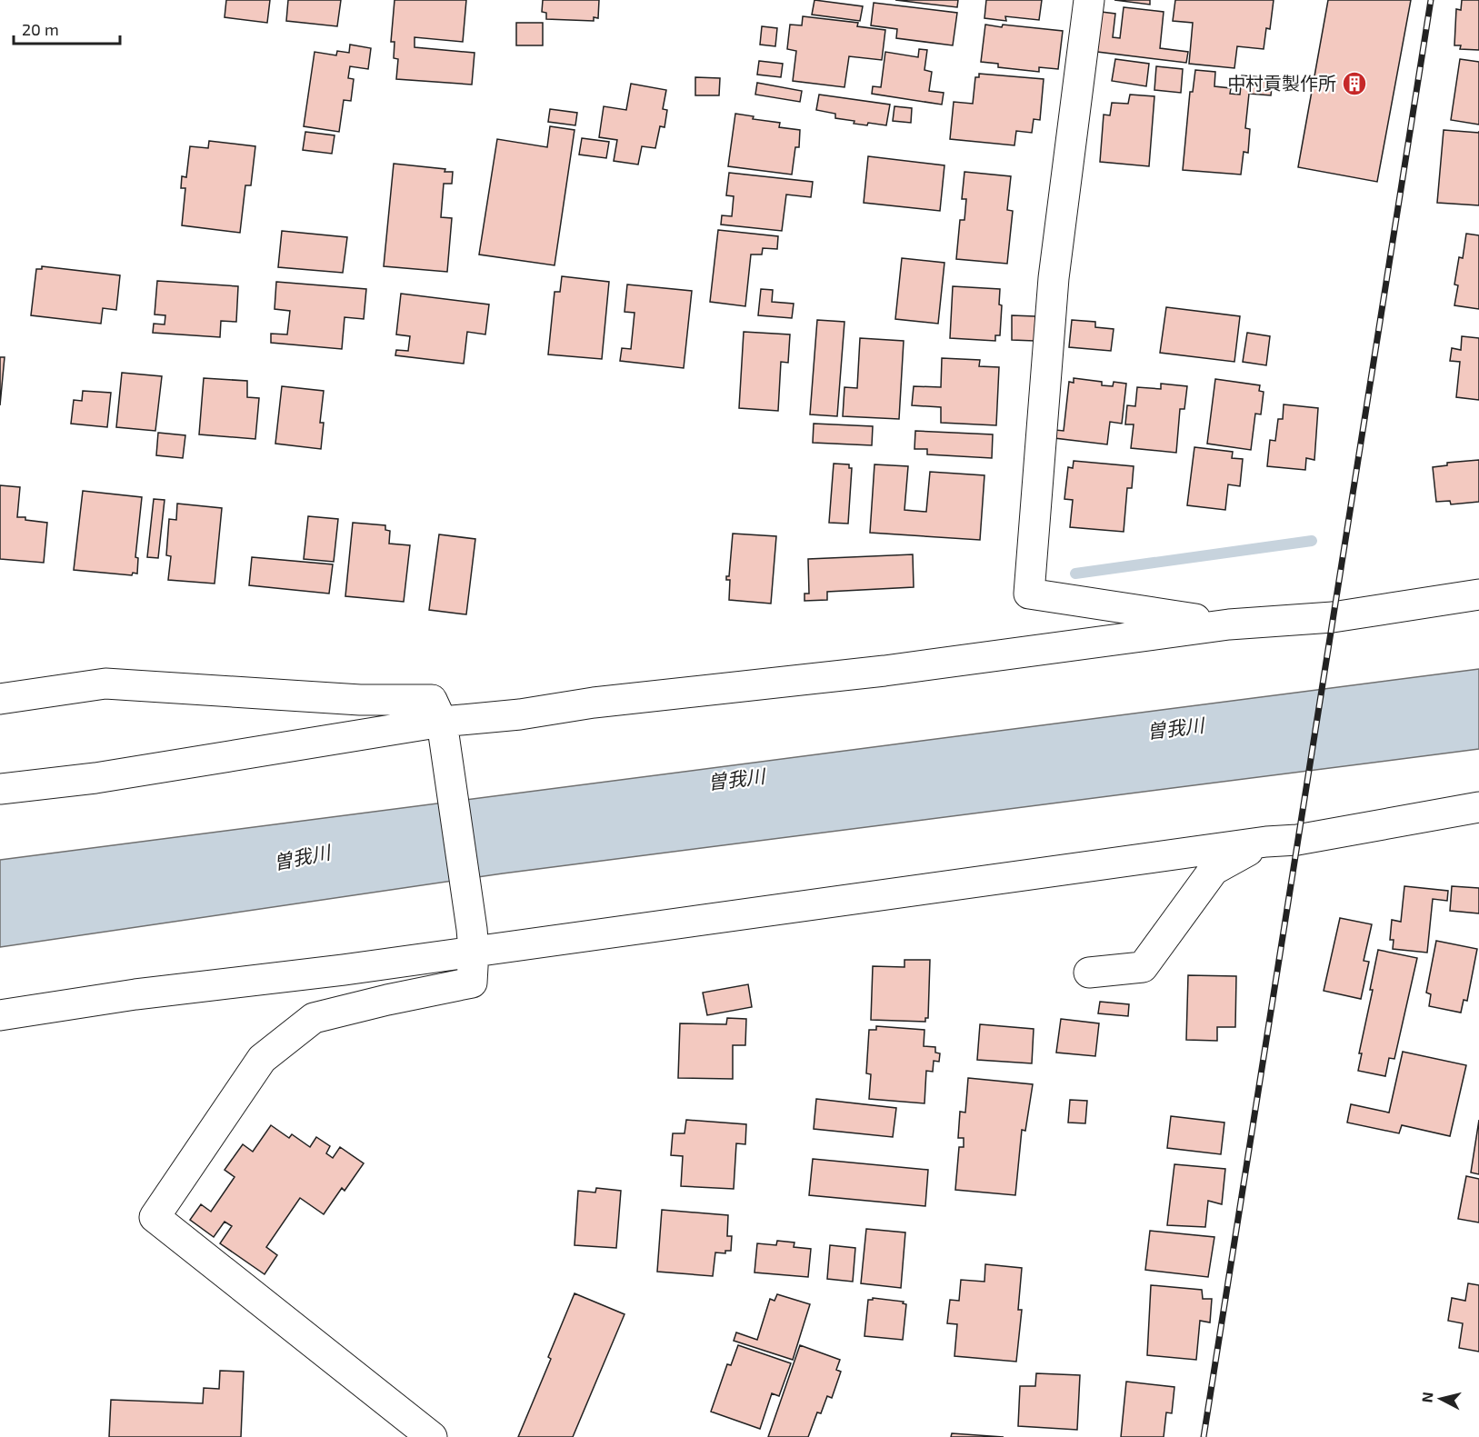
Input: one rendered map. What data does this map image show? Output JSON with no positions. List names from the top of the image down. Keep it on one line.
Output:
{"water":["曽我川"],"places":{"building":["中村貢製作所"]},"scale_bar":"20 m","north":"left"}
